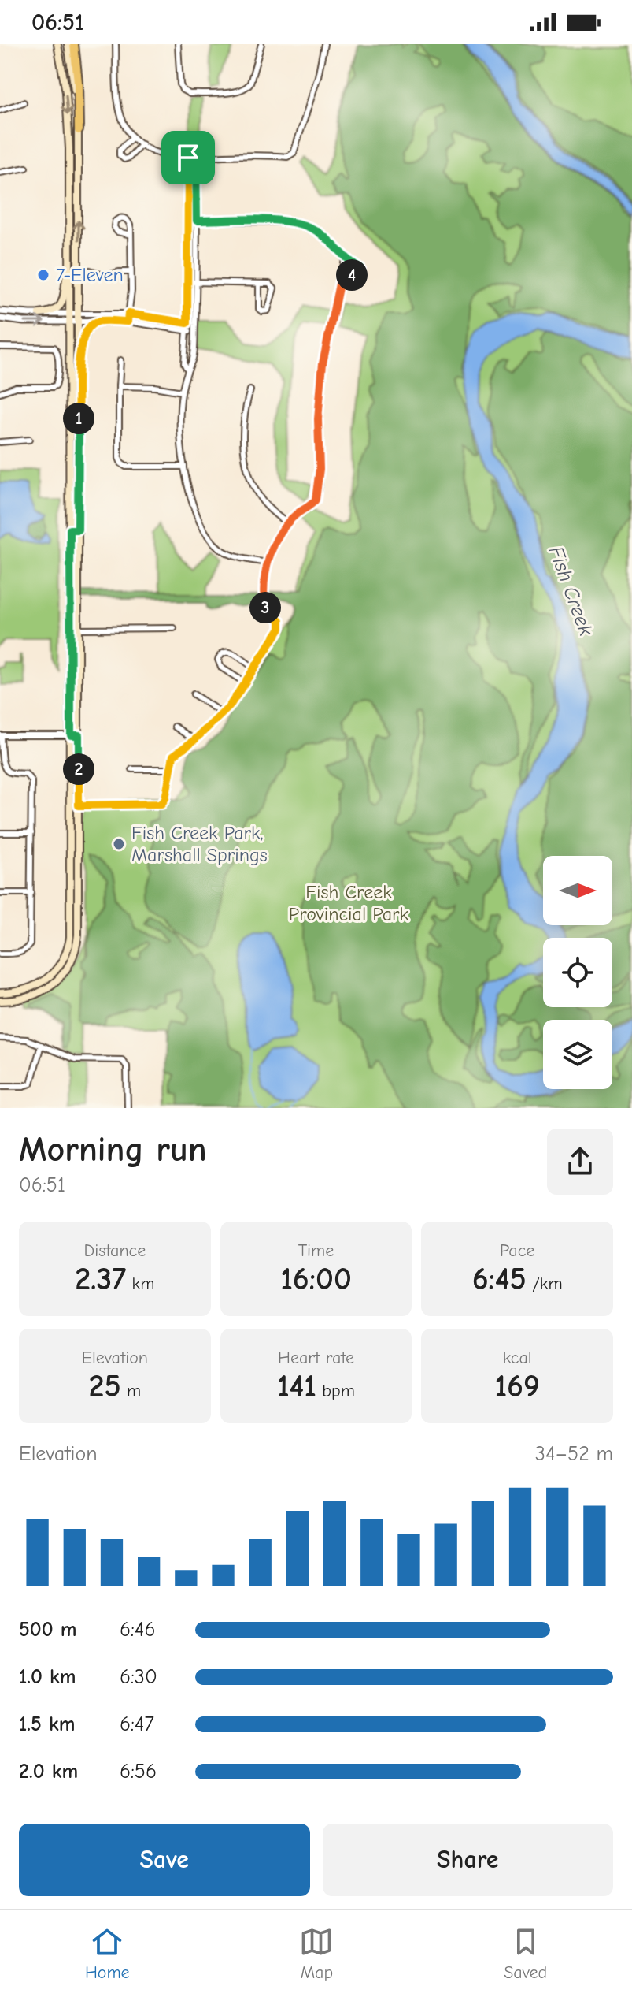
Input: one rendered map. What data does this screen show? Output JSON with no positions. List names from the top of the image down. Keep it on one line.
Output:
{"water":["Fish Creek"],"parks":["Fish Creek Provincial Park"],"places":["7-Eleven","Fish Creek Park, Marshall Springs"],"north":"right","page":{"status":"06:51","pins":["4","1","3","2"],"heading":["Morning run","06:51"],"stats":[["Distance","2.37 km"],["Time","16:00"],["Pace","6:45 /km"],["Elevation","25 m"],["Heart rate","141 bpm"],["kcal","169"]],"chart":["Elevation","34–52 m"],"list":[{"name":"500 m","note":"6:46"},{"name":"1.0 km","note":"6:30"},{"name":"1.5 km","note":"6:47"},{"name":"2.0 km","note":"6:56"}],"buttons":["Save","Share"],"tabs":["Home","Map","Saved"]}}
